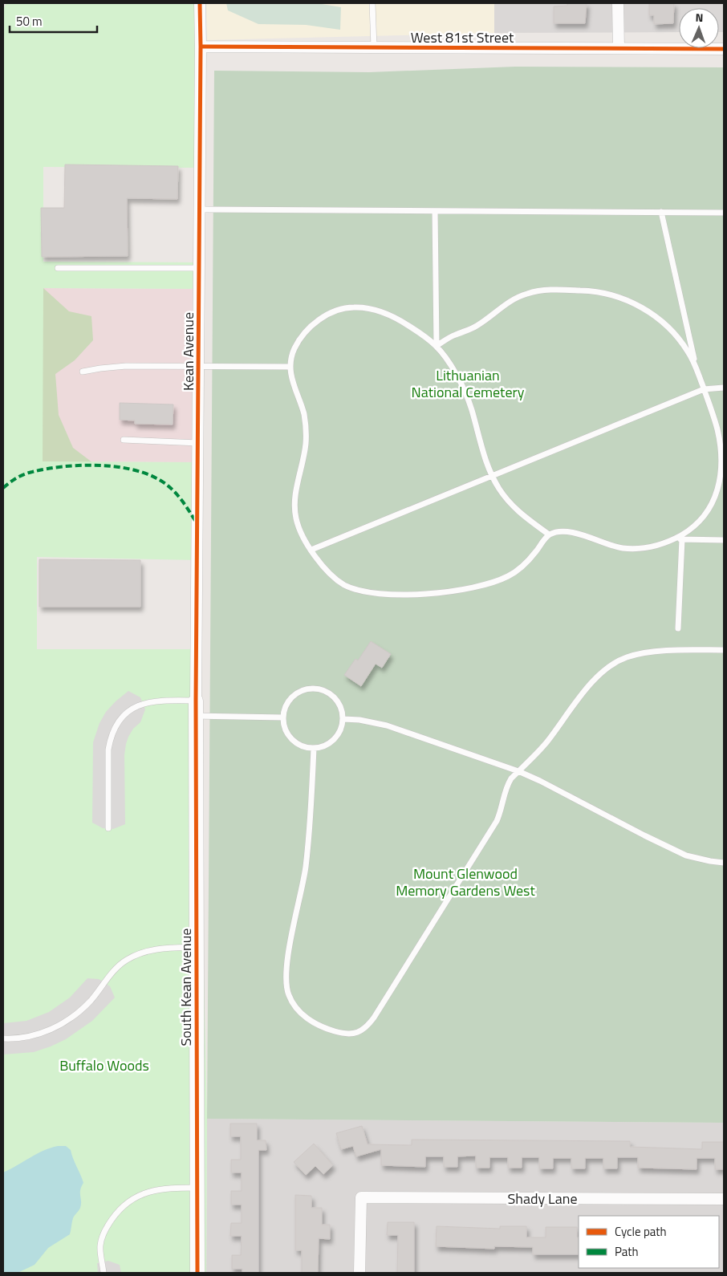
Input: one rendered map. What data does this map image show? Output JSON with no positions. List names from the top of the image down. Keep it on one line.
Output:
{"streets":{"street":["West 81st Street","Kean Avenue","South Kean Avenue","Shady Lane"]},"crossings":[["West 81st Street","Kean Avenue"],["Kean Avenue","South Kean Avenue"]],"parks":["Lithuanian National Cemetery","Mount Glenwood Memory Gardens West","Buffalo Woods"],"legend":["Cycle path","Path"],"scale_bar":"50 m","north":"top"}
